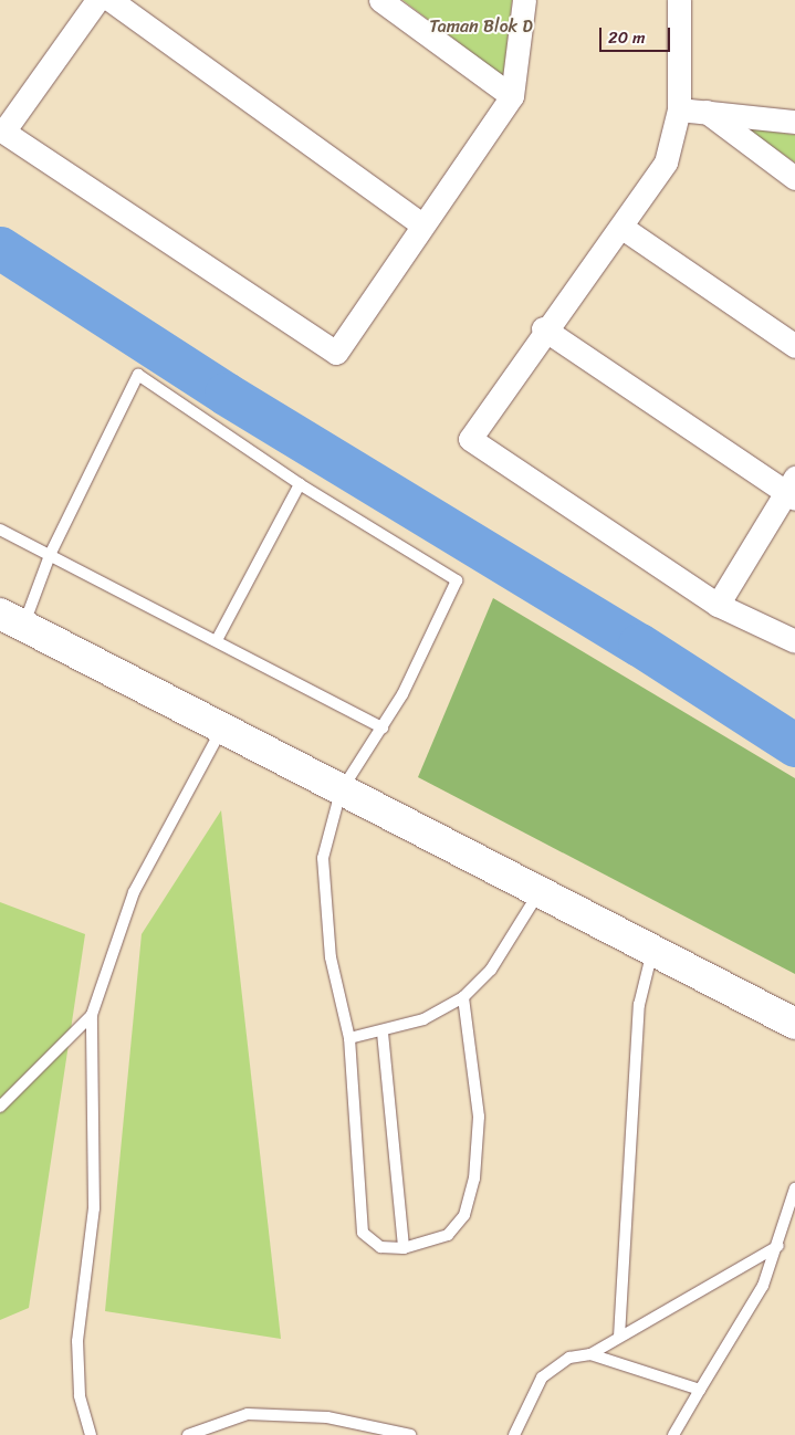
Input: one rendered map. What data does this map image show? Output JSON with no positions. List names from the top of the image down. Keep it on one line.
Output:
{"parks":["Taman Blok D"],"scale_bar":"20 m"}
